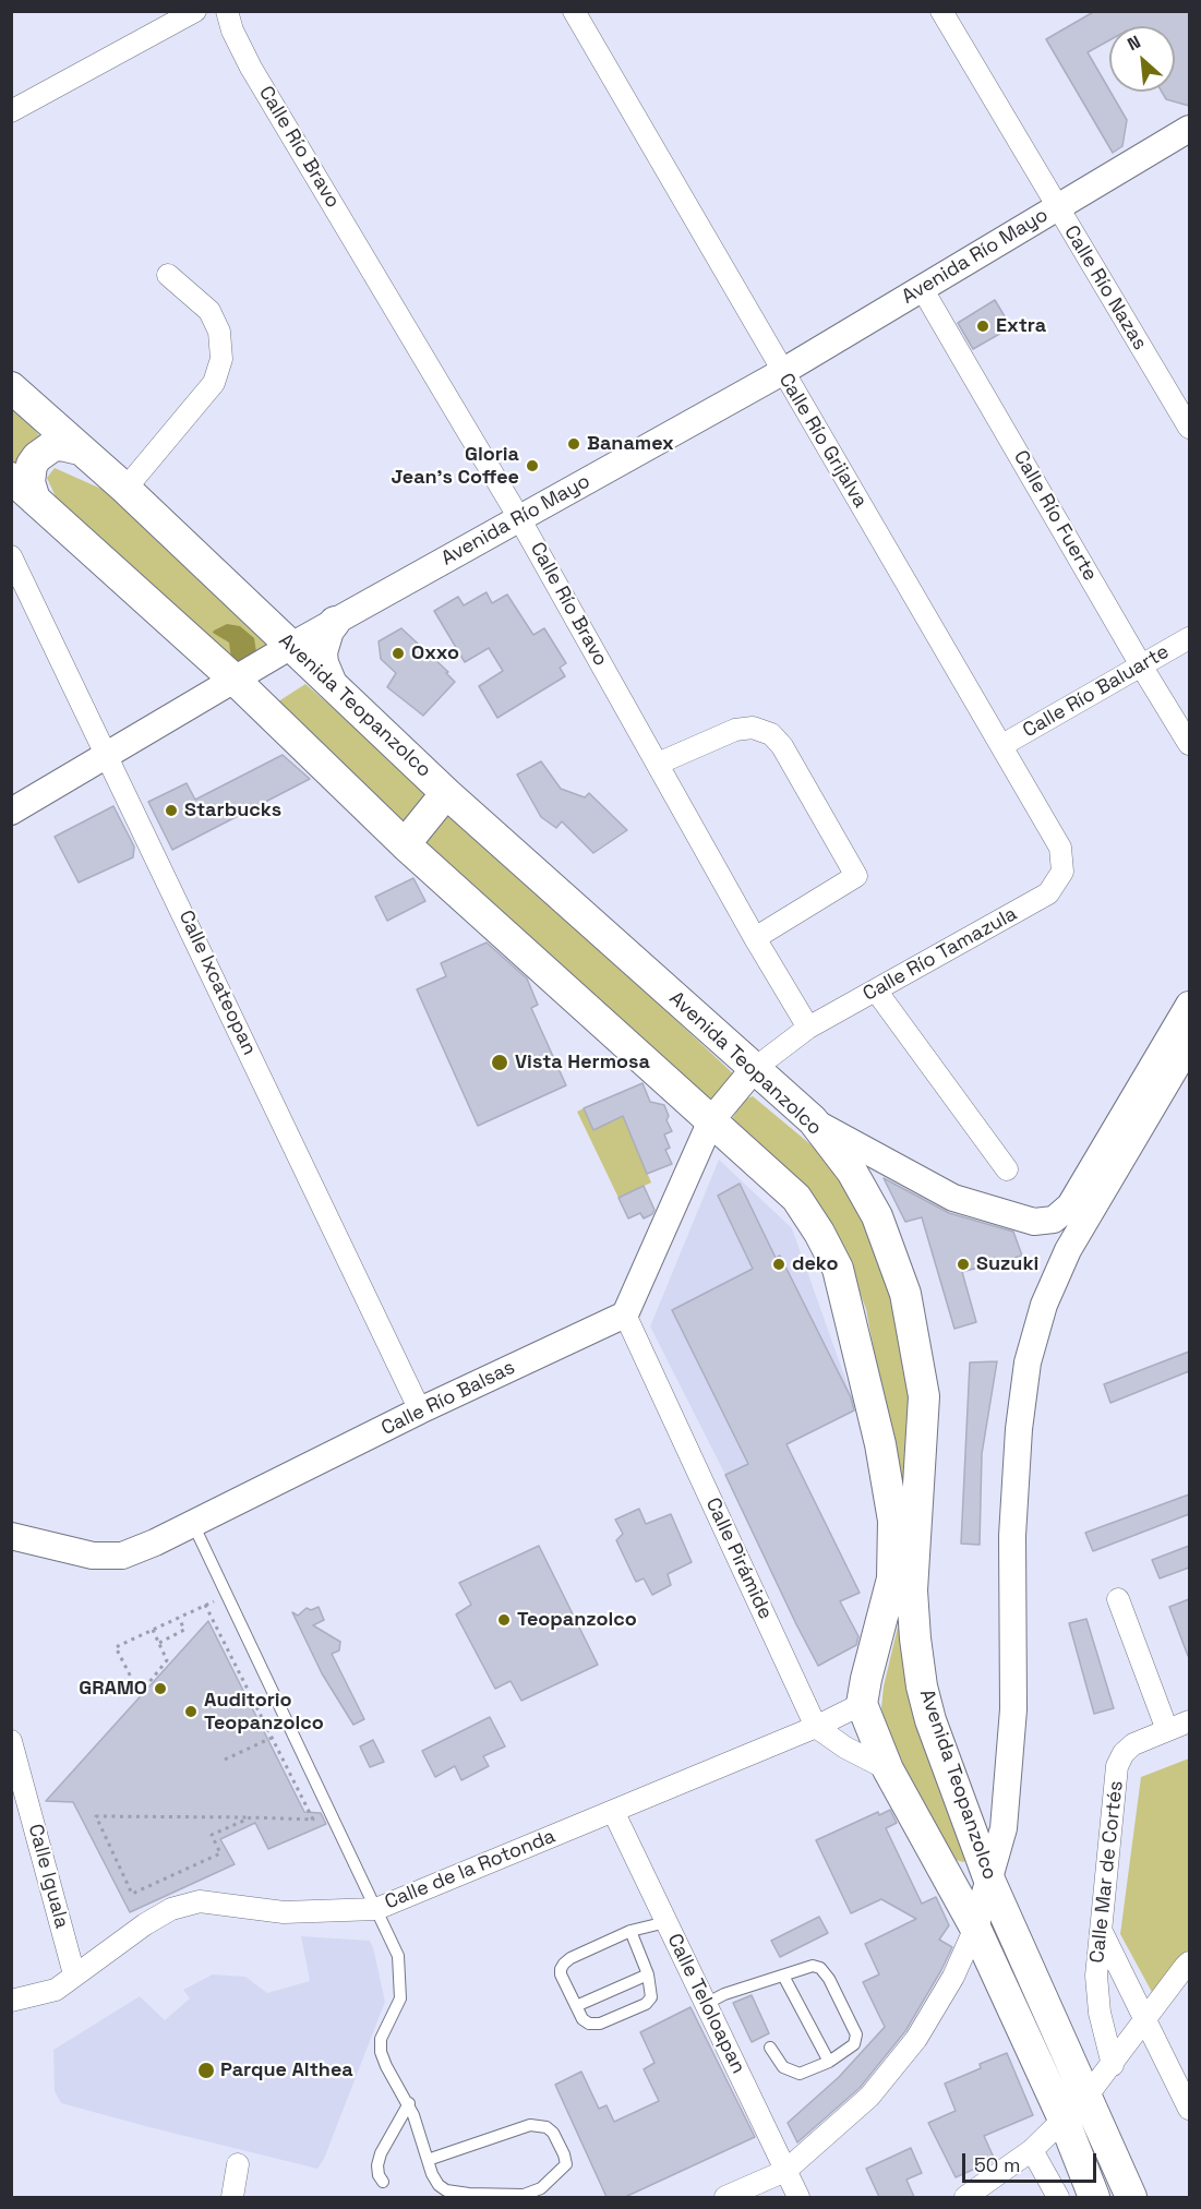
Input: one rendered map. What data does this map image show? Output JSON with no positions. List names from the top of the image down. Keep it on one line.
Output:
{"streets":{"main road":["Avenida Teopanzolco"],"street":["Calle Río Bravo","Avenida Río Mayo","Calle Río Nazas","Calle Río Grijalva","Calle Río Fuerte","Calle Río Baluarte","Calle Río Tamazula","Calle Ixcateopan","Calle Río Balsas","Calle Pirámide","Calle de la Rotonda","Calle Mar de Cortés","Calle Iguala","Calle Teloloapan"]},"crossings":[["Calle Río Bravo","Avenida Río Mayo"],["Calle Río Bravo","Calle Río Tamazula"],["Avenida Río Mayo","Calle Río Nazas"],["Avenida Río Mayo","Calle Río Grijalva"],["Avenida Río Mayo","Calle Río Fuerte"],["Avenida Río Mayo","Avenida Teopanzolco"],["Avenida Río Mayo","Calle Ixcateopan"],["Calle Río Grijalva","Calle Río Baluarte"],["Calle Río Grijalva","Calle Río Tamazula"],["Calle Río Fuerte","Calle Río Baluarte"],["Avenida Teopanzolco","Calle Río Tamazula"],["Avenida Teopanzolco","Calle de la Rotonda"],["Calle Ixcateopan","Calle Río Balsas"],["Calle Río Balsas","Calle Pirámide"],["Calle Pirámide","Calle de la Rotonda"],["Calle de la Rotonda","Calle Iguala"],["Calle de la Rotonda","Calle Teloloapan"]],"places":["Extra","Banamex","Gloria Jean's Coffee","Oxxo","Starbucks","Vista Hermosa","deko","Suzuki","Teopanzolco","GRAMO","Auditorio Teopanzolco","Parque Althea"],"scale_bar":"50 m","north":"top left"}
